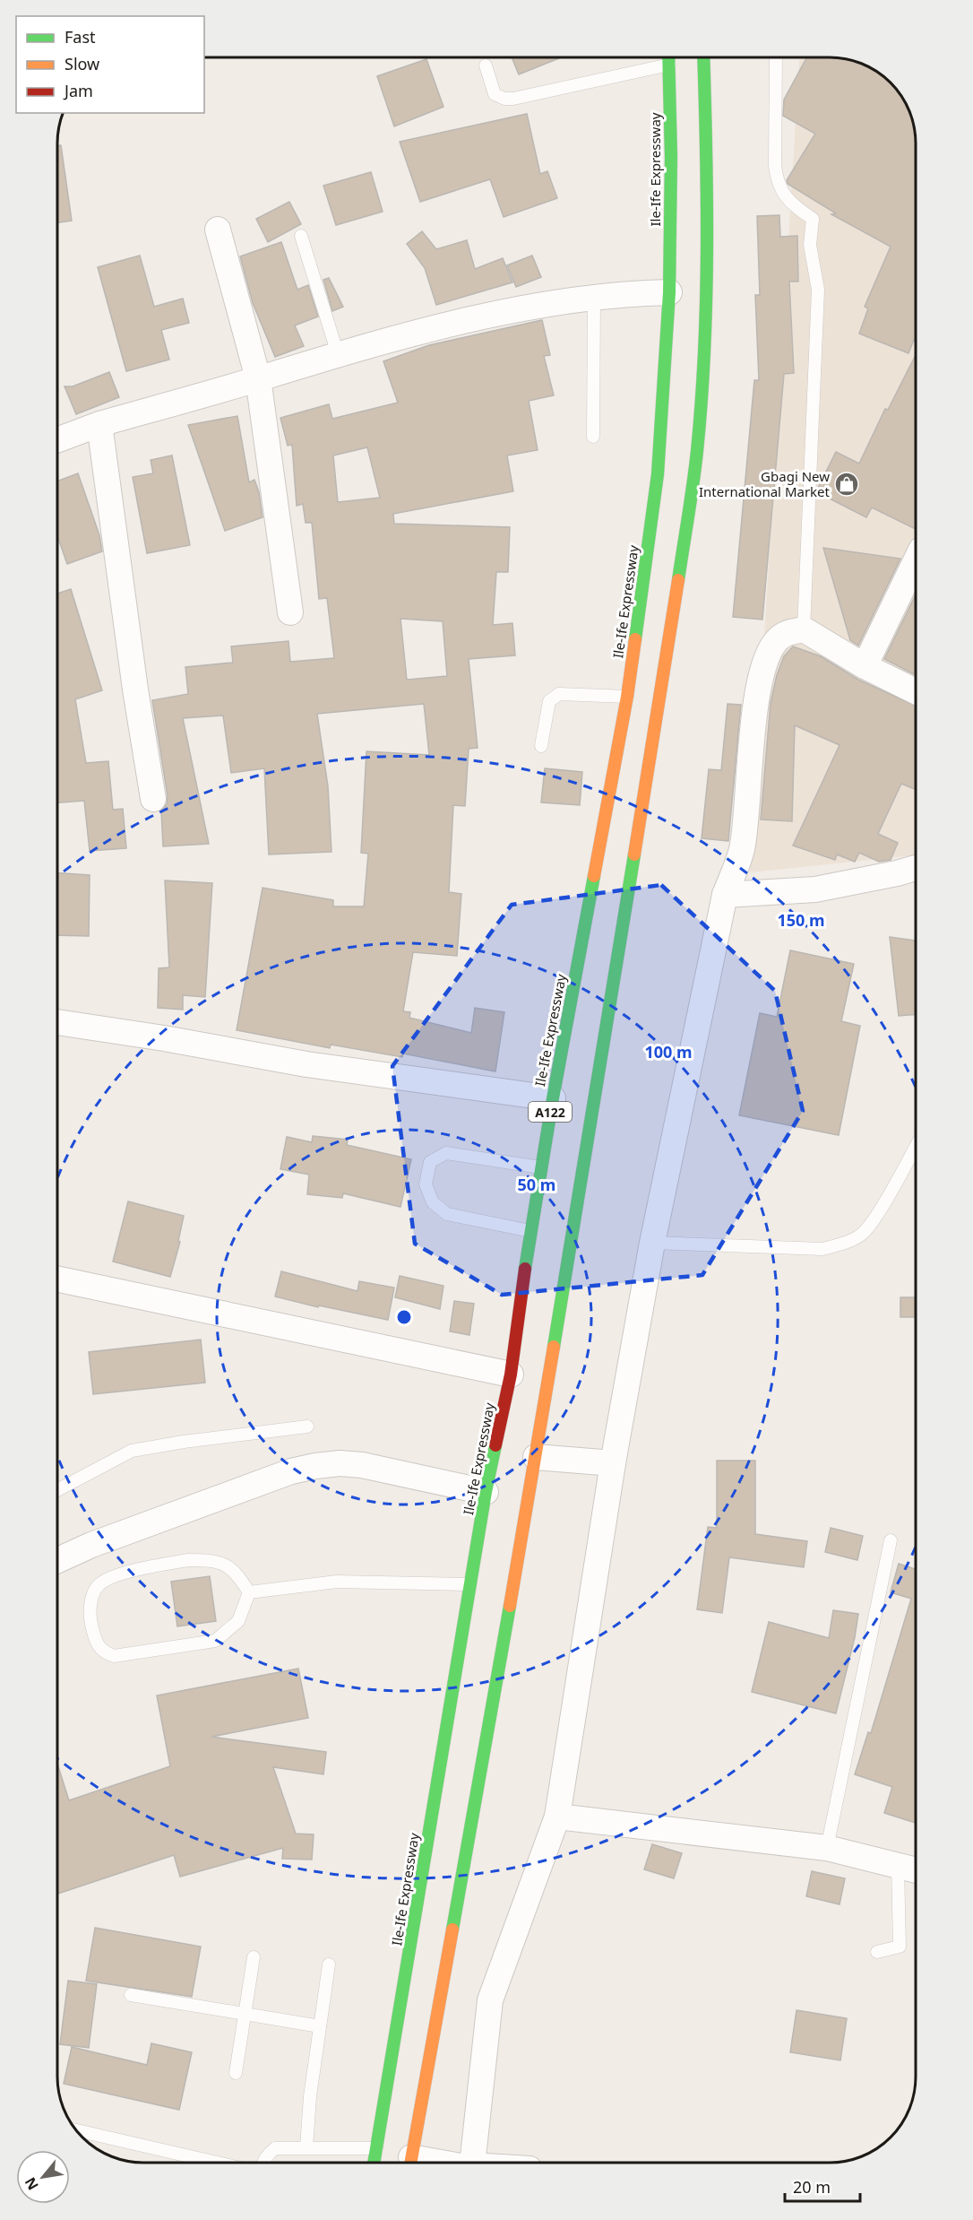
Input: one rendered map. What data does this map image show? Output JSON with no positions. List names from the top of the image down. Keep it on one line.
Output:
{"streets":{"highway":["Ile-Ife Expressway","A122"]},"places":{"shop":["Gbagi New International Market"]},"legend":["Fast","Slow","Jam"],"scale_bar":"20 m","north":"bottom left","rings":["150 m","100 m","50 m"]}
